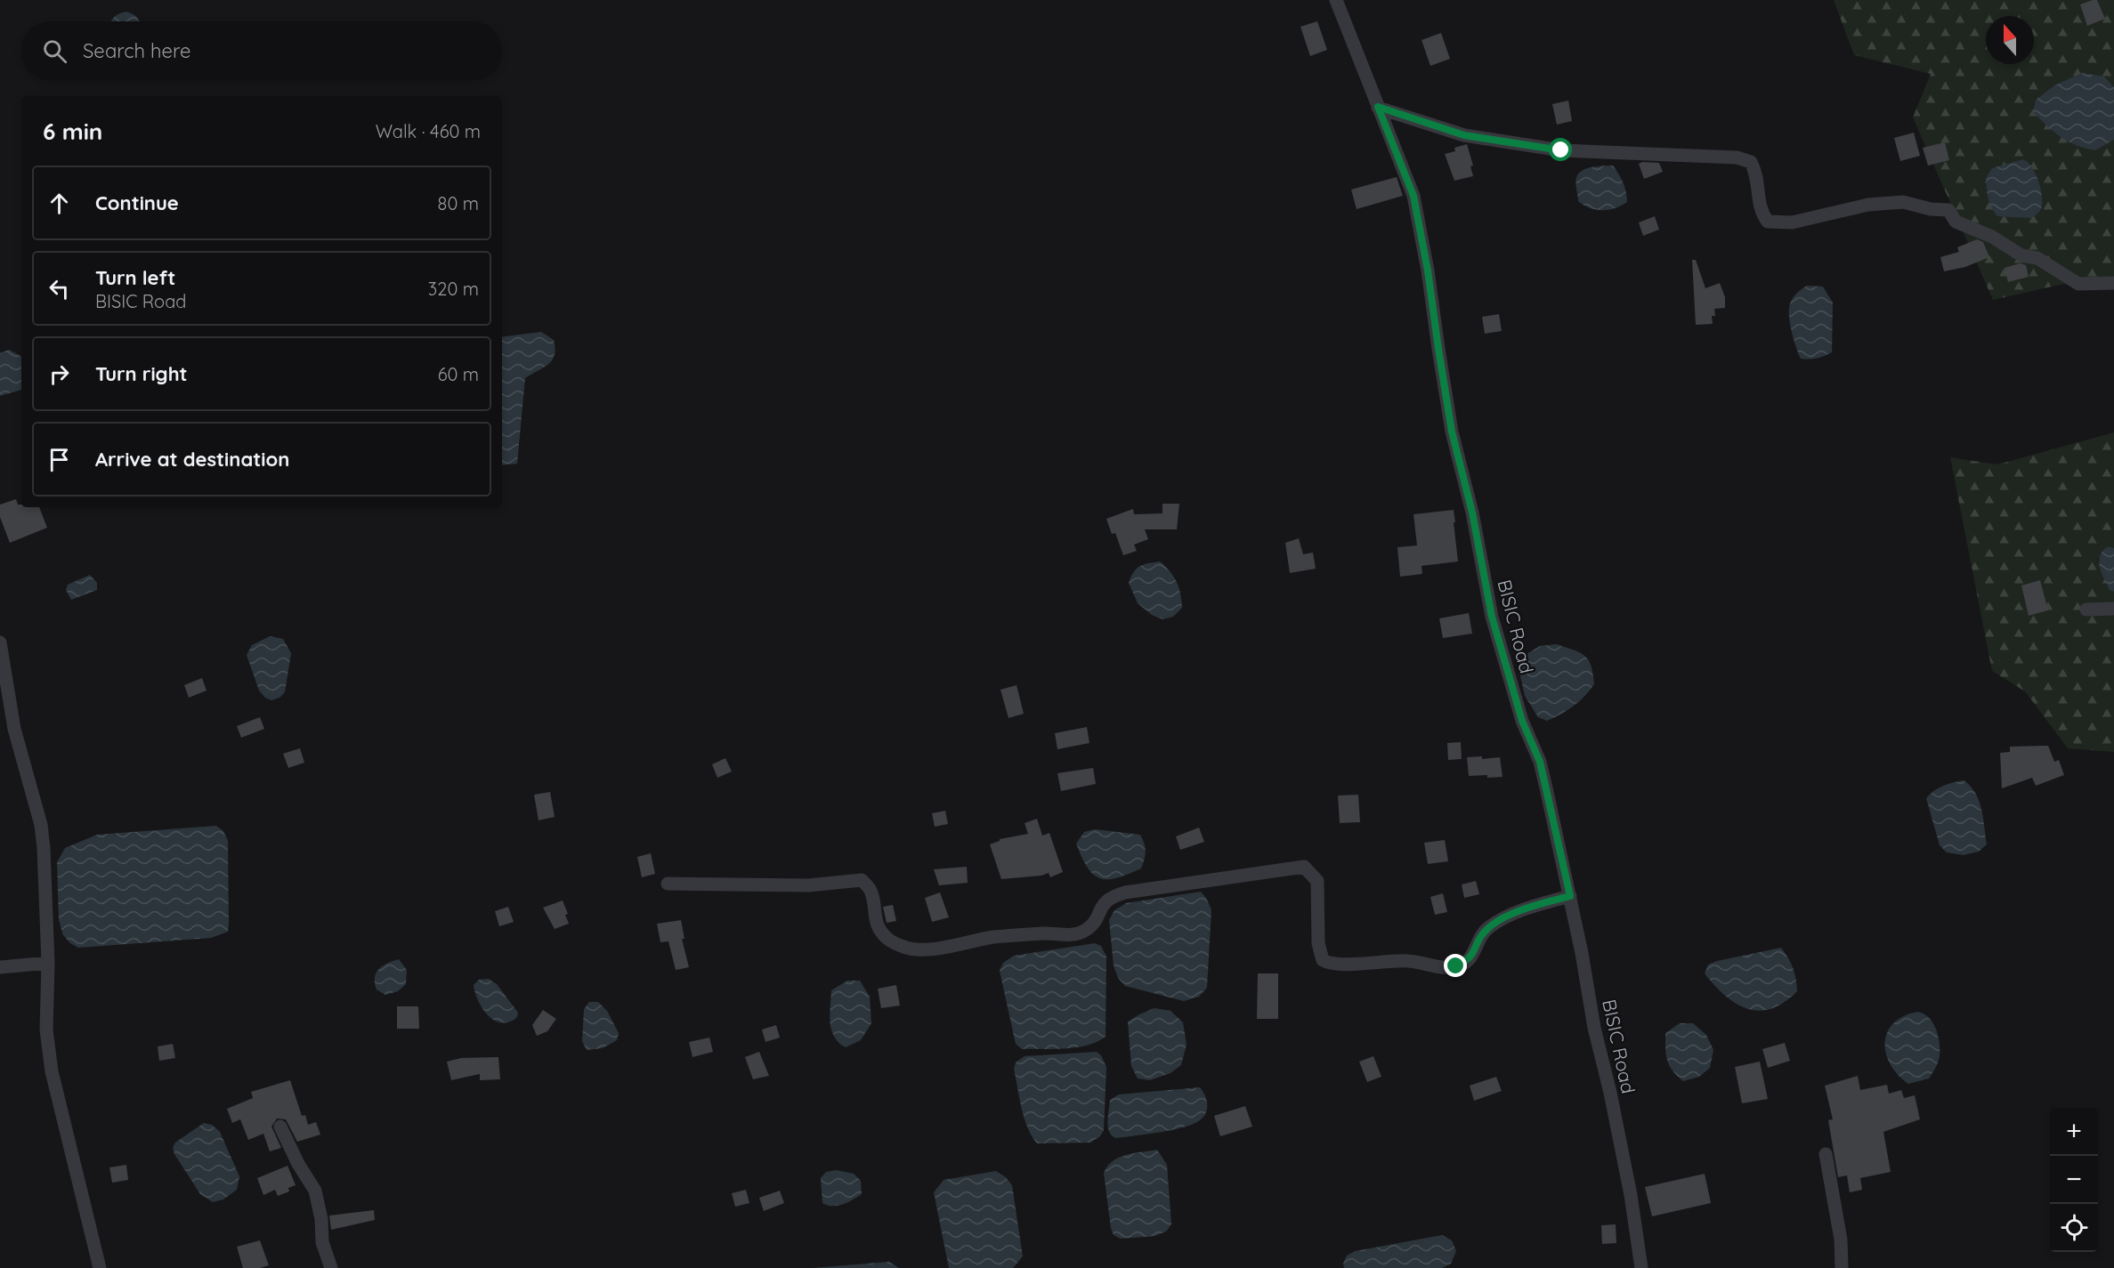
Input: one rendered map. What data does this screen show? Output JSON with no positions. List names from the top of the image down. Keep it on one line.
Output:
{"streets":{"street":["BISIC Road"]},"north":"top","page":{"search":"Search here","heading":["6 min","Walk · 460 m"],"list":[["Continue","80 m"],["Turn left","BISIC Road","320 m"],["Turn right","60 m"],"Arrive at destination"],"map_buttons":["+","−"]}}
